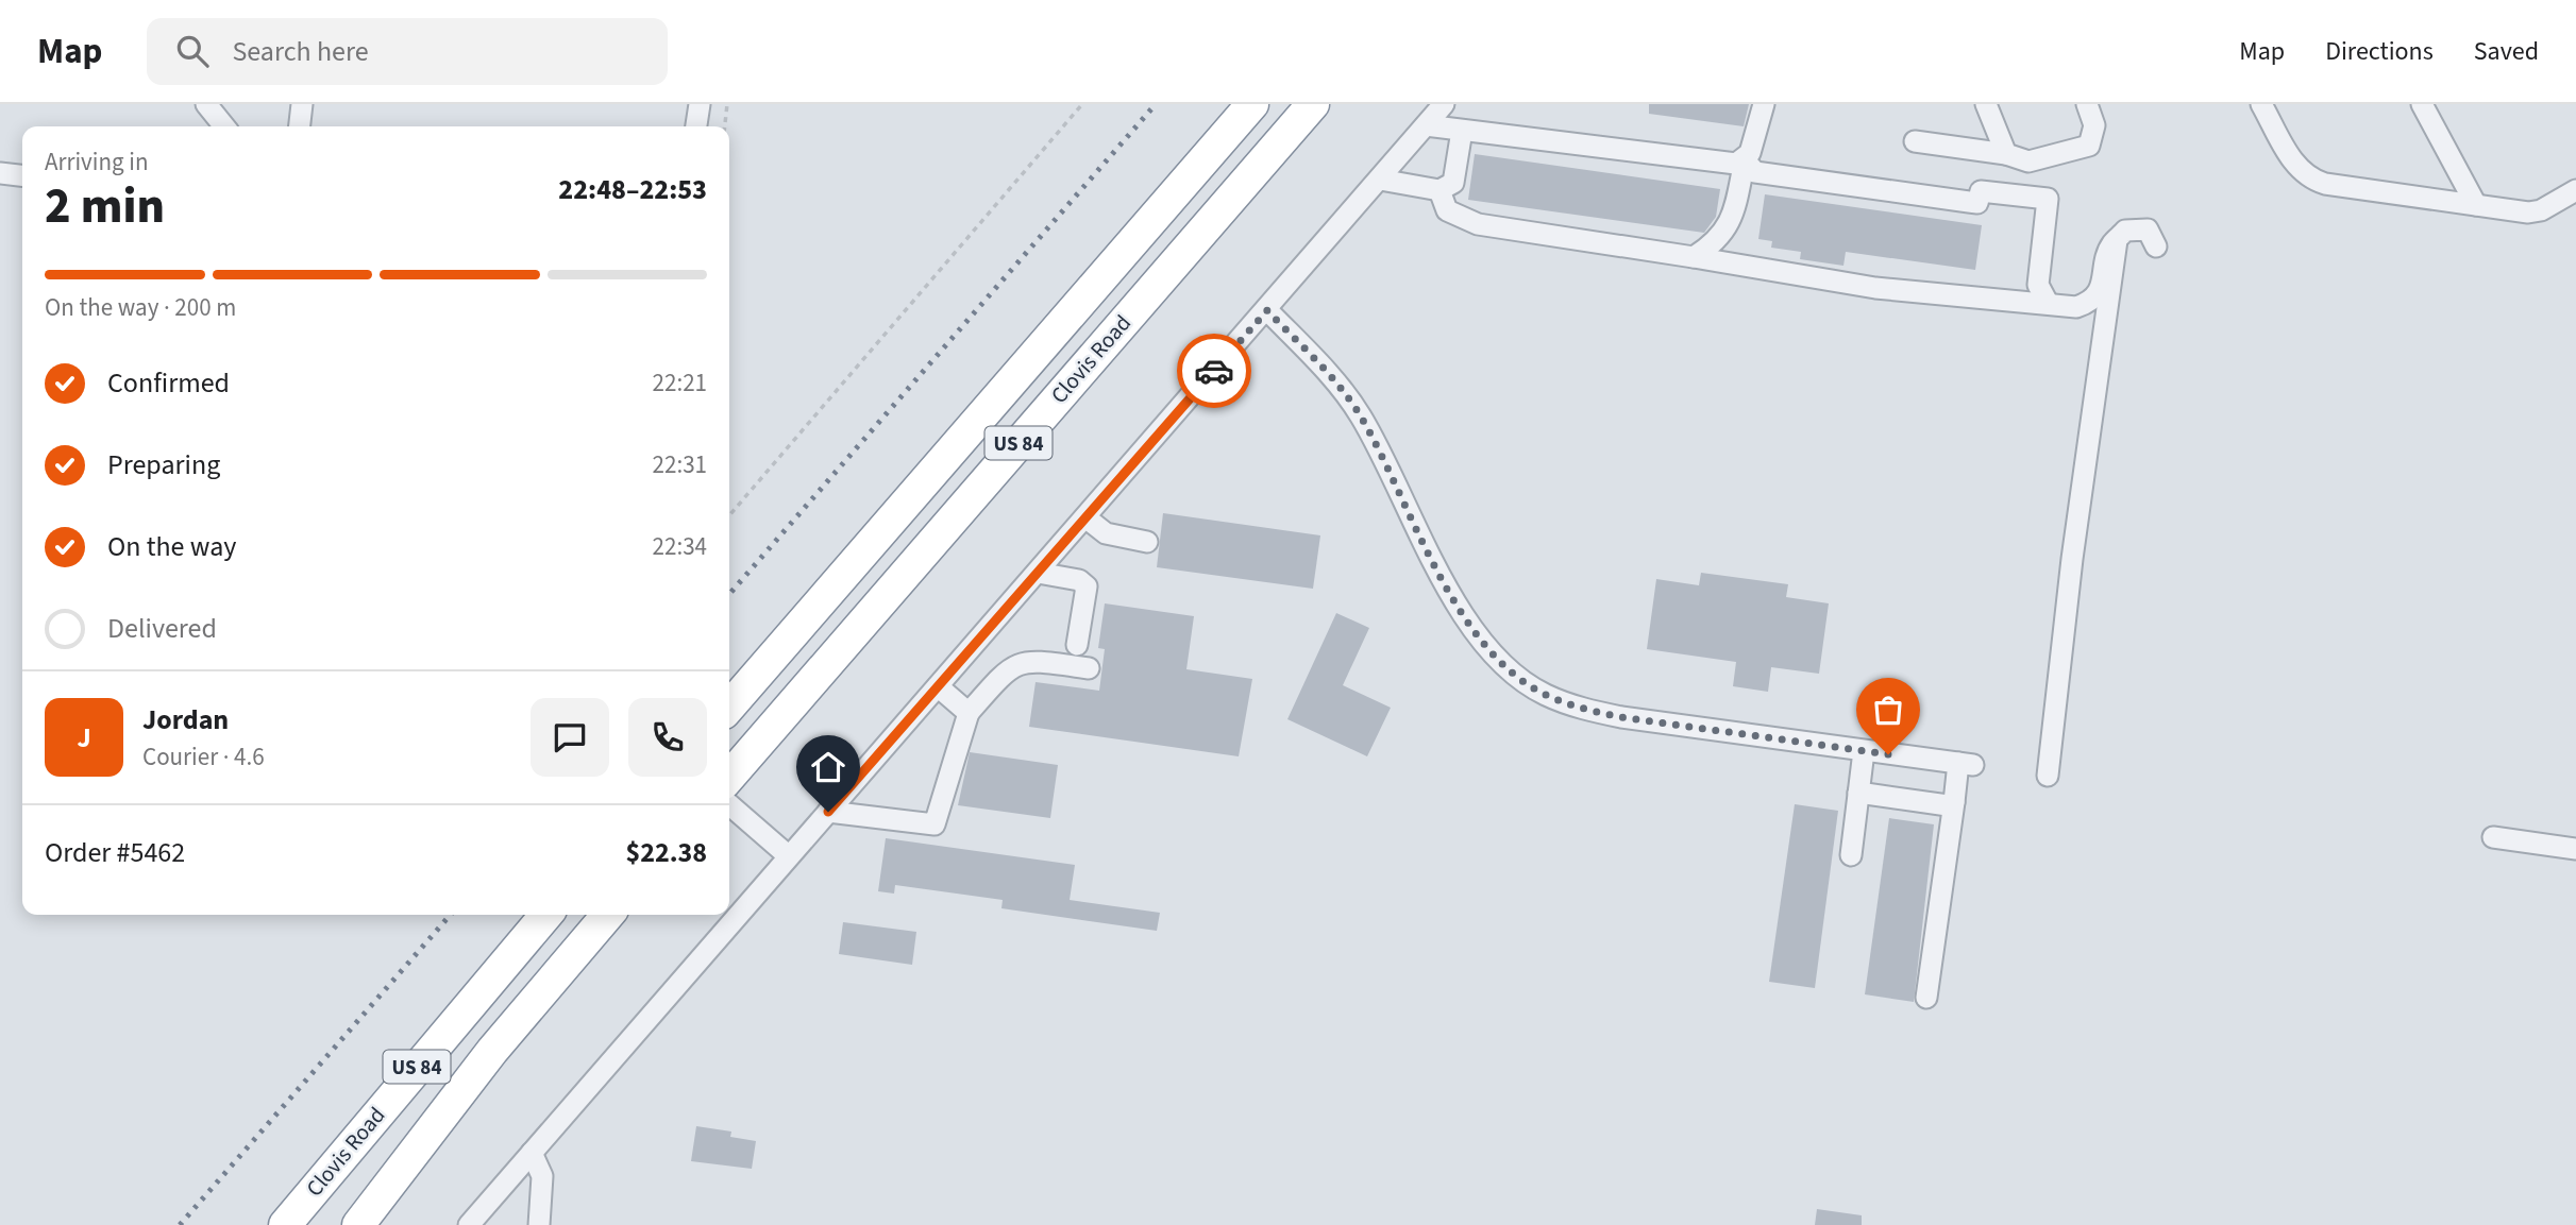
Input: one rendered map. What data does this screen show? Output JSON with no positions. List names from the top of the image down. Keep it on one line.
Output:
{"streets":{"highway":["Clovis Road","US 84"]},"page":{"header":"Map","search":"Search here","nav":["Map","Directions","Saved"],"heading":["2 min","Arriving in","22:48–22:53"],"panel":["Jordan","Courier · 4.6","Order #5462","$22.38"],"bar":"On the way · 200 m","list":[["Confirmed","22:21"],["Preparing","22:31"],["On the way","22:34"],"Delivered"],"round":"J"}}
